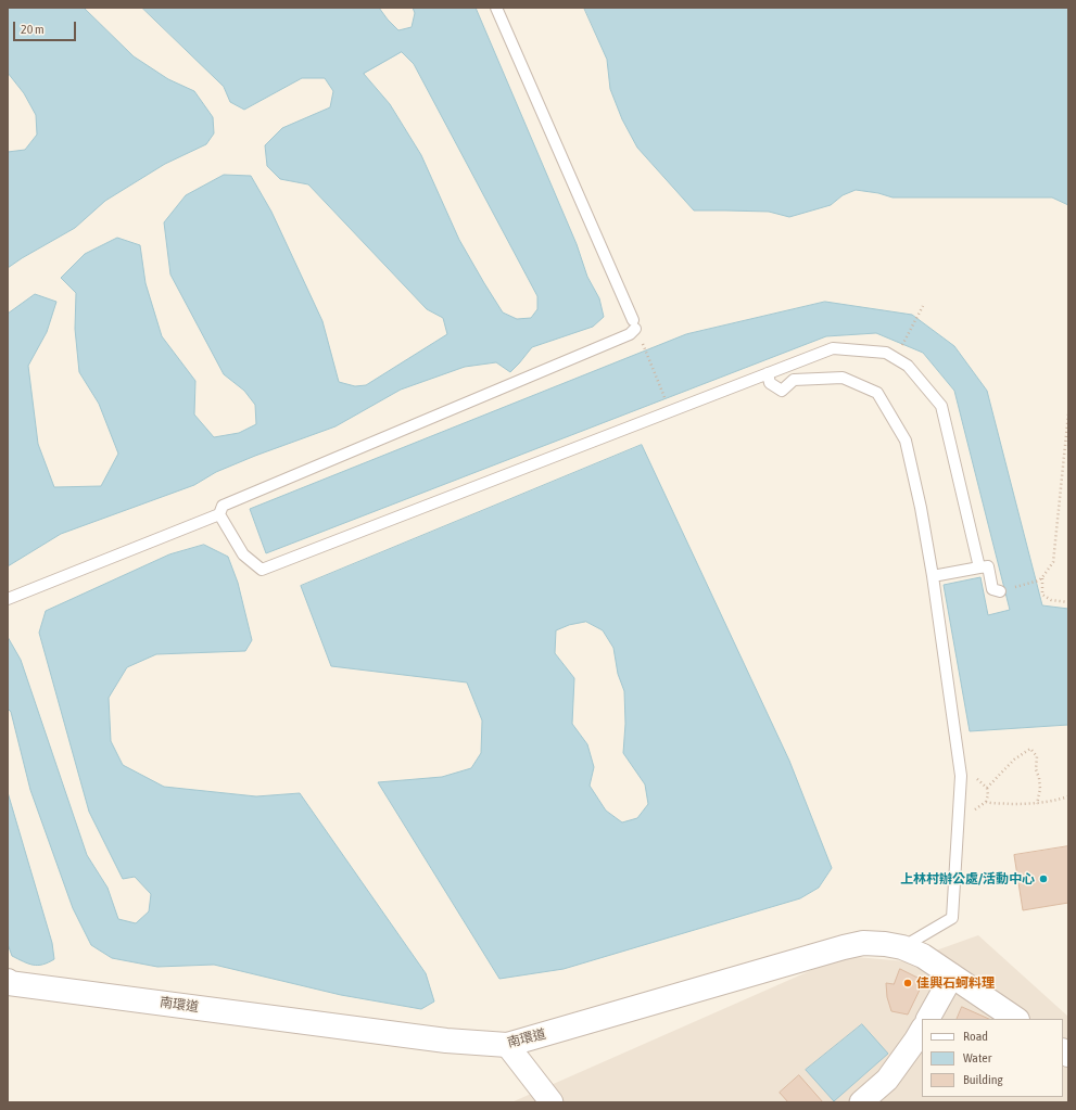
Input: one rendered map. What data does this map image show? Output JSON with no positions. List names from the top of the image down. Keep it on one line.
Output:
{"streets":{"street":["南環道"]},"places":["上林村辦公處/活動中心","佳興石蚵料理"],"legend":["Road","Water","Building"],"scale_bar":"20 m"}
